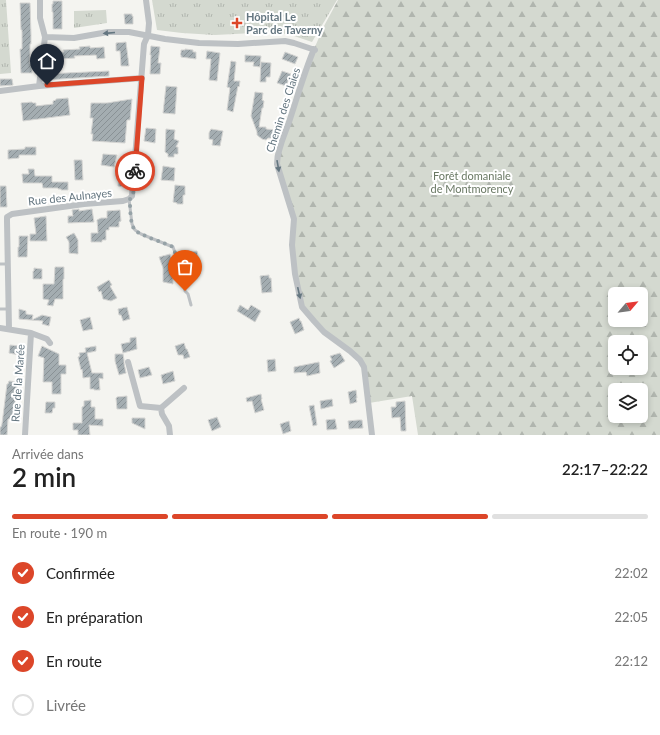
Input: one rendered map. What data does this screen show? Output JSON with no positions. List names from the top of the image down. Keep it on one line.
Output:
{"streets":{"street":["Chemin des Claies","Rue des Aulnayes","Rue de la Marée"]},"parks":["Forêt domaniale de Montmorency"],"places":{"health":["Hôpital Le Parc de Taverny"]},"north":"top right","page":{"heading":["2 min","Arrivée dans","22:17–22:22"],"bar":"En route · 190 m","list":[["Confirmée","22:02"],["En préparation","22:05"],["En route","22:12"],"Livrée"]}}
